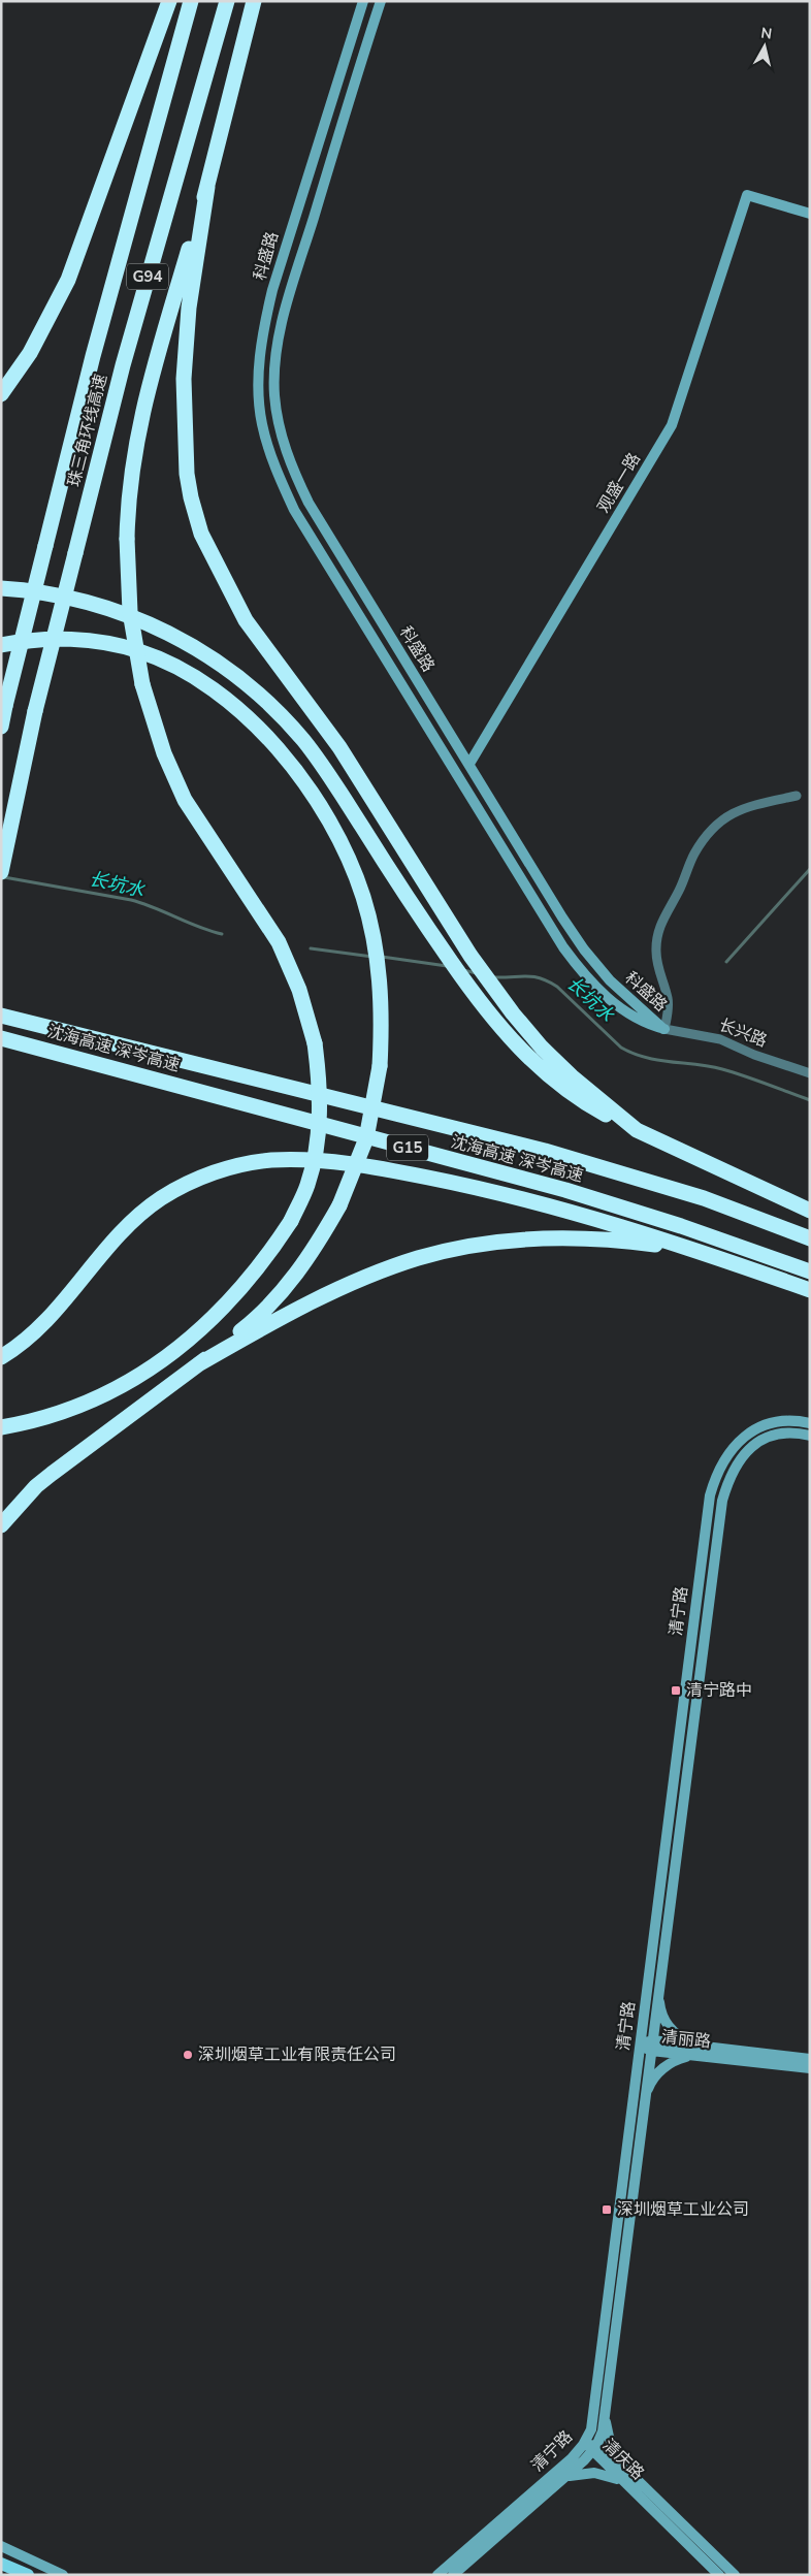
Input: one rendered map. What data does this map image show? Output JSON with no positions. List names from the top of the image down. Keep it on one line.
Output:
{"streets":{"highway":["G94","珠三角环线高速","沈海高速 深岑高速","G15"],"street":["科盛路","观盛一路","长兴路","清宁路","清丽路","清庆路"]},"crossings":[["科盛路","观盛一路"],["科盛路","长兴路"],["清宁路","清丽路"],["清宁路","清庆路"]],"water":["长坑水"],"places":{"transit":["清宁路中","深圳烟草工业公司"],"other":["深圳烟草工业有限责任公司"]},"north":"top"}
